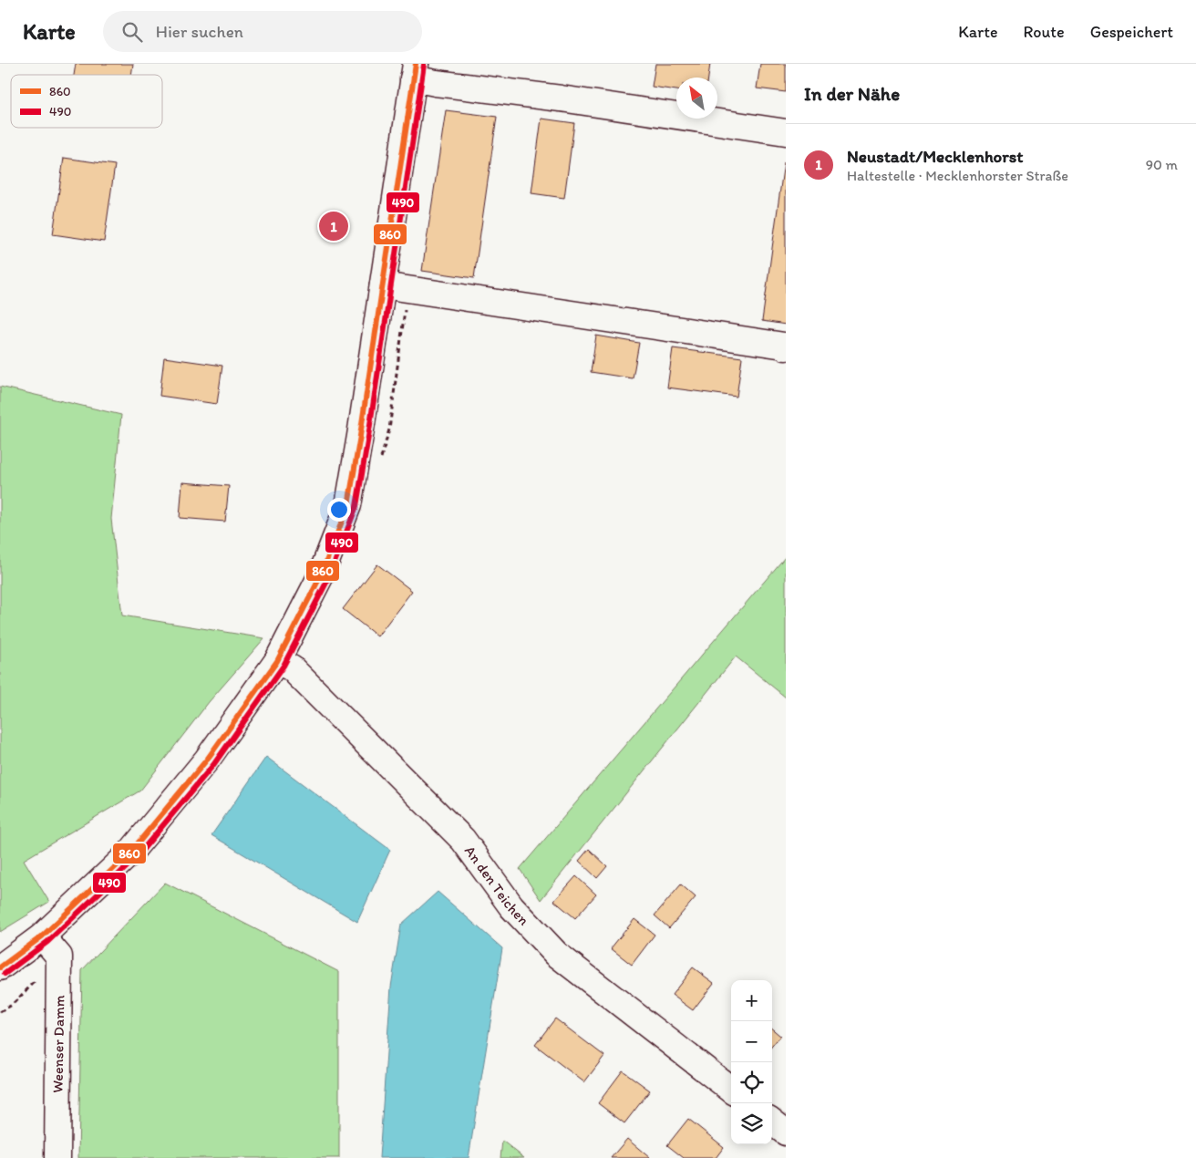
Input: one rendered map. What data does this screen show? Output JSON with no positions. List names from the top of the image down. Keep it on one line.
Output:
{"streets":{"street":["An den Teichen","Weenser Damm"]},"lines":["transit line 860","transit line 490"],"legend":["860","490"],"north":"top left","page":{"header":"Karte","search":"Hier suchen","nav":["Karte","Route","Gespeichert"],"heading":"In der Nähe","list":[{"mark":"1","name":"Neustadt/Mecklenhorst","note":"Haltestelle · Mecklenhorster Straße","value":"90 m"}],"pins":"1","map_buttons":["+","−"]}}
